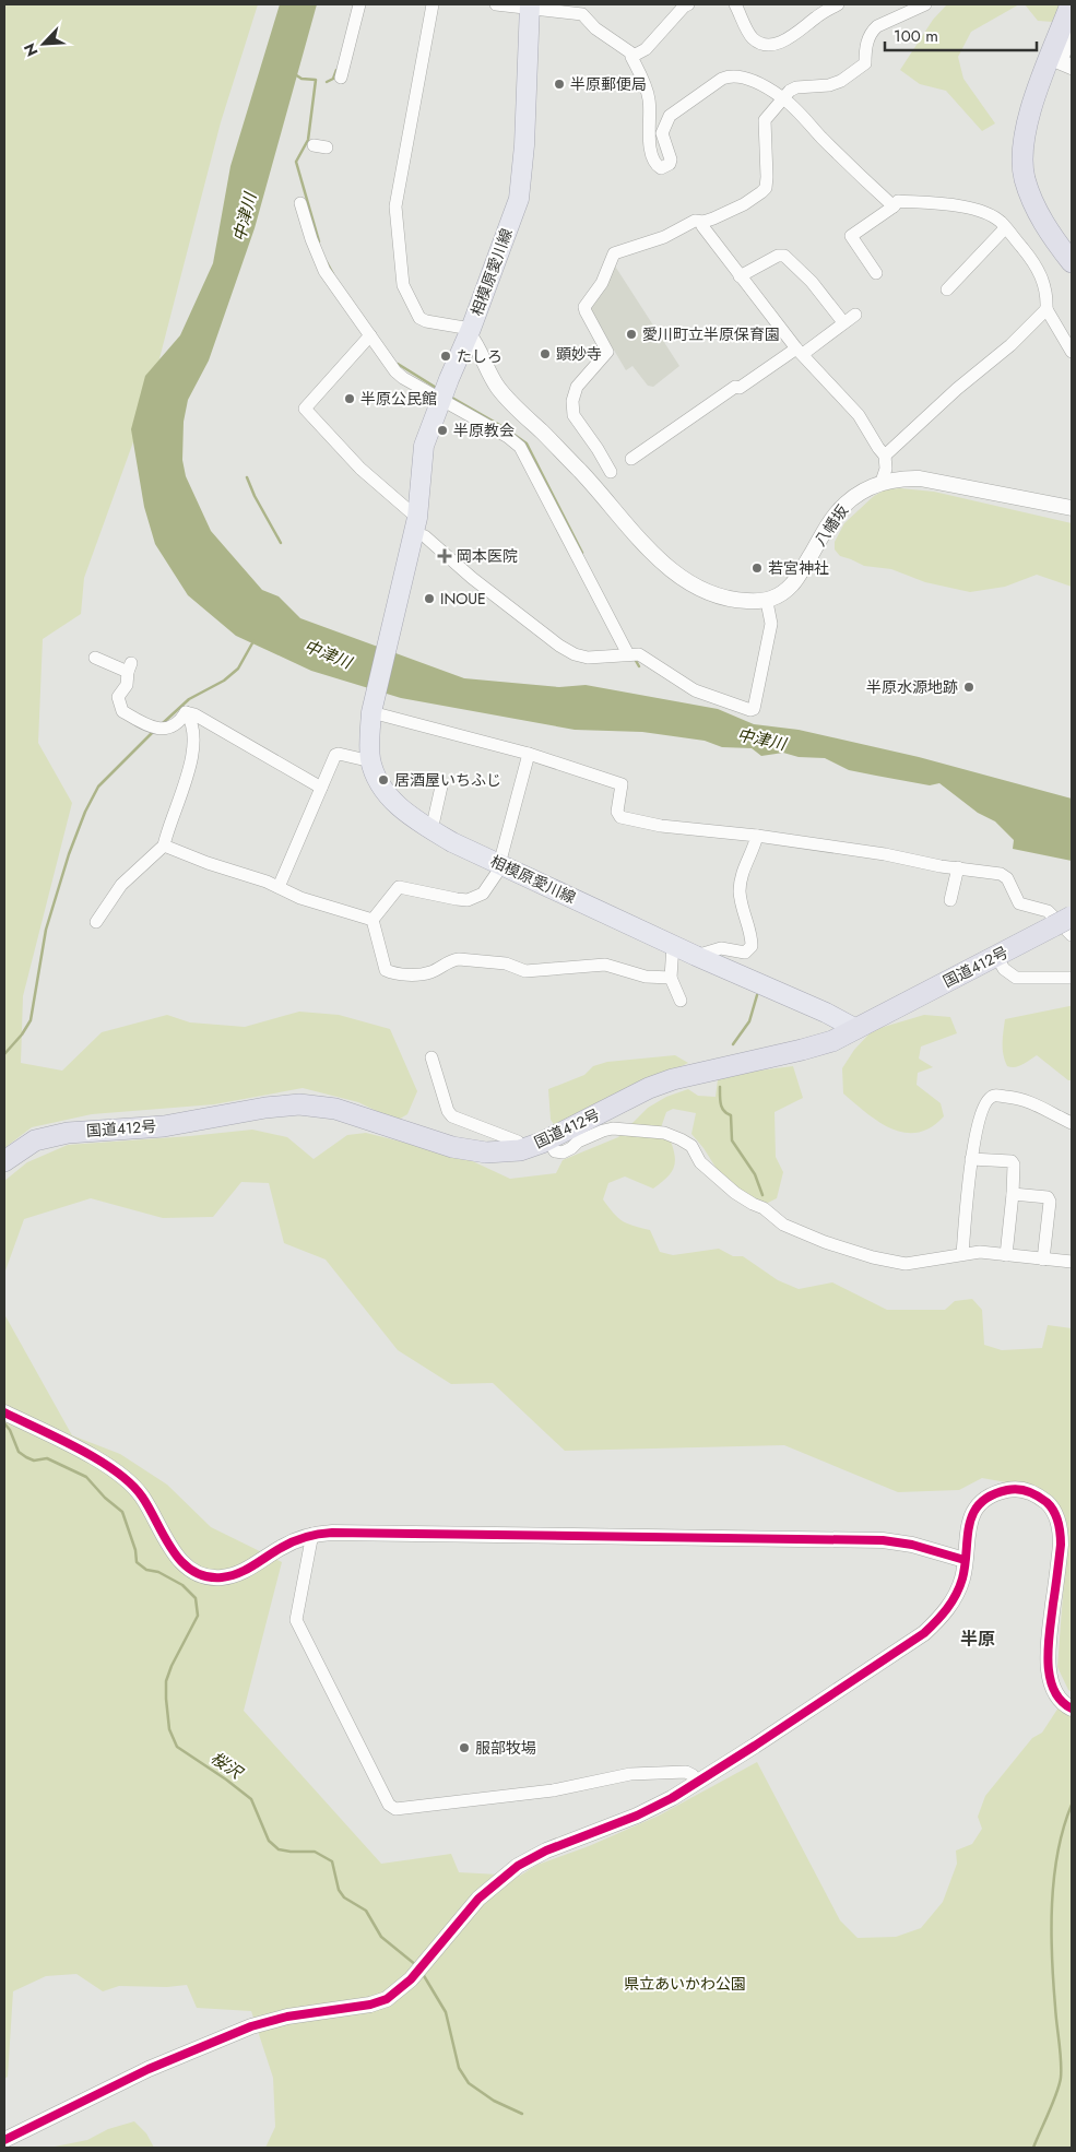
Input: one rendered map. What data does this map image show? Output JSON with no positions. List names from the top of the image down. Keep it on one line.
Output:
{"streets":{"highway":["国道412号"],"main road":["相模原愛川線"],"street":["八幡坂"]},"crossings":[["相模原愛川線","国道412号"]],"districts":["半原"],"water":["中津川","桜沢"],"parks":["県立あいかわ公園"],"places":{"other":["半原郵便局","愛川町立半原保育園","顕妙寺","たしろ","半原公民館","半原教会","若宮神社","INOUE","半原水源地跡","居酒屋いちふじ","服部牧場"],"health":["岡本医院"]},"scale_bar":"100 m","north":"bottom left"}
